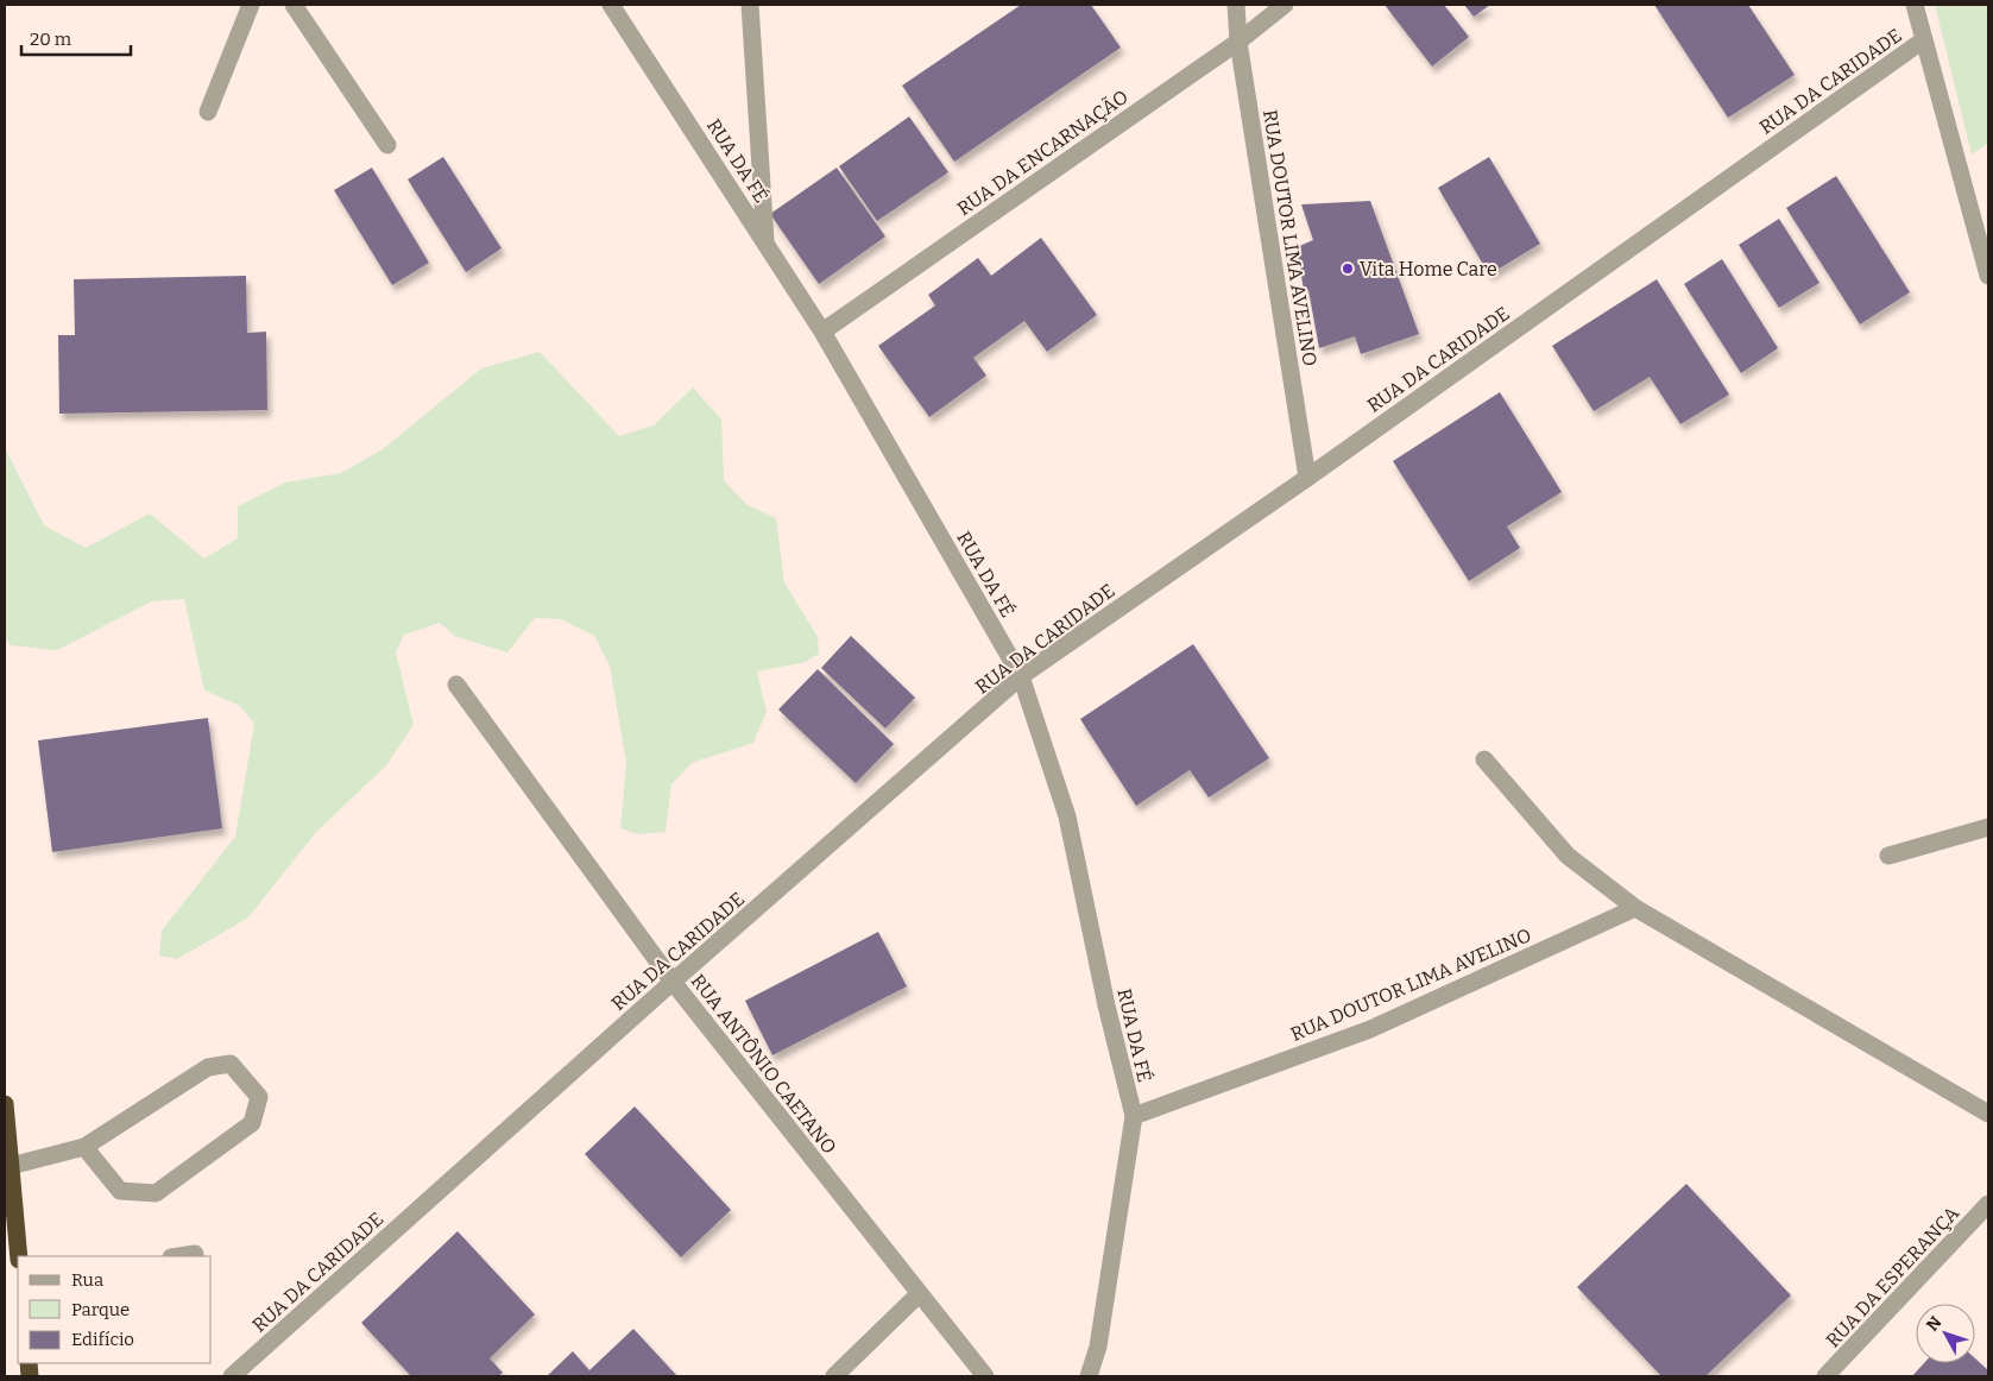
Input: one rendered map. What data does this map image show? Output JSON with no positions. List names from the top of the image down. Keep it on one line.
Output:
{"streets":{"street":["RUA DA CARIDADE","RUA DA ENCARNAÇÃO","RUA DA FÉ","RUA DOUTOR LIMA AVELINO","RUA ANTÔNIO CAETANO","RUA DA ESPERANÇA"]},"crossings":[["RUA DA CARIDADE","RUA DA FÉ"],["RUA DA CARIDADE","RUA DOUTOR LIMA AVELINO"],["RUA DA CARIDADE","RUA ANTÔNIO CAETANO"],["RUA DA ENCARNAÇÃO","RUA DA FÉ"],["RUA DA ENCARNAÇÃO","RUA DOUTOR LIMA AVELINO"],["RUA DA FÉ","RUA DOUTOR LIMA AVELINO"]],"places":["Vita Home Care"],"legend":["Rua","Parque","Edifício"],"scale_bar":"20 m","north":"top left"}
